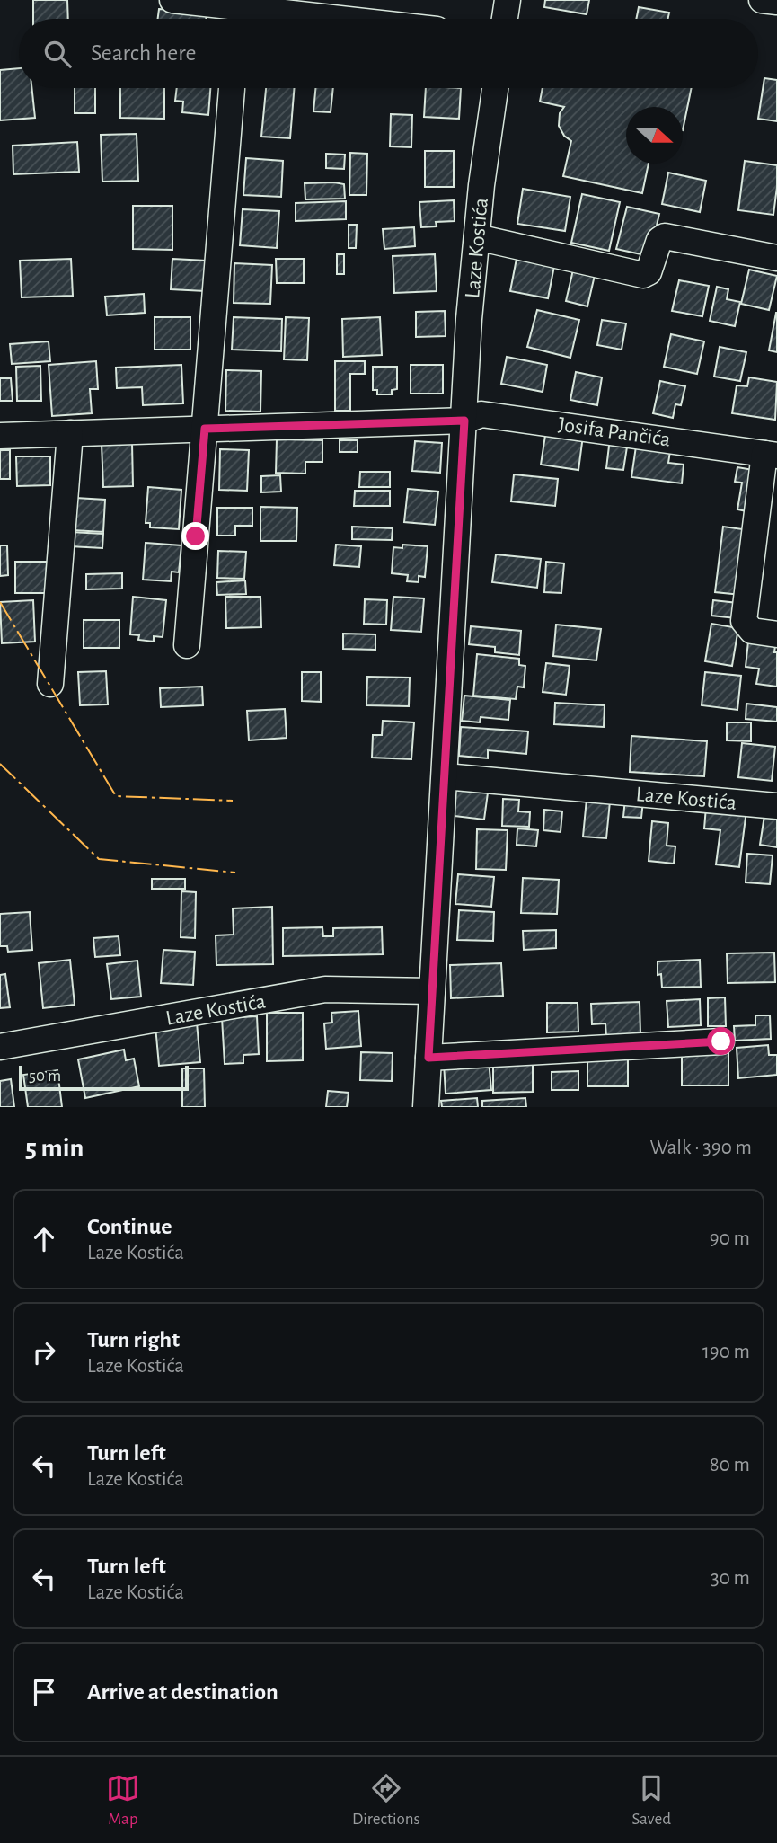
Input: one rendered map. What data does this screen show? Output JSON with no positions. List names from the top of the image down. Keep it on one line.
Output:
{"streets":{"street":["Laze Kostića","Josifa Pančića"]},"crossings":[["Laze Kostića","Josifa Pančića"]],"scale_bar":"50 m","north":"right","page":{"search":"Search here","scale":"50 m","heading":["5 min","Walk · 390 m"],"list":[["Continue","Laze Kostića","90 m"],["Turn right","Laze Kostića","190 m"],["Turn left","Laze Kostića","80 m"],["Turn left","Laze Kostića","30 m"],"Arrive at destination"],"nav":["Map","Directions","Saved"]}}
